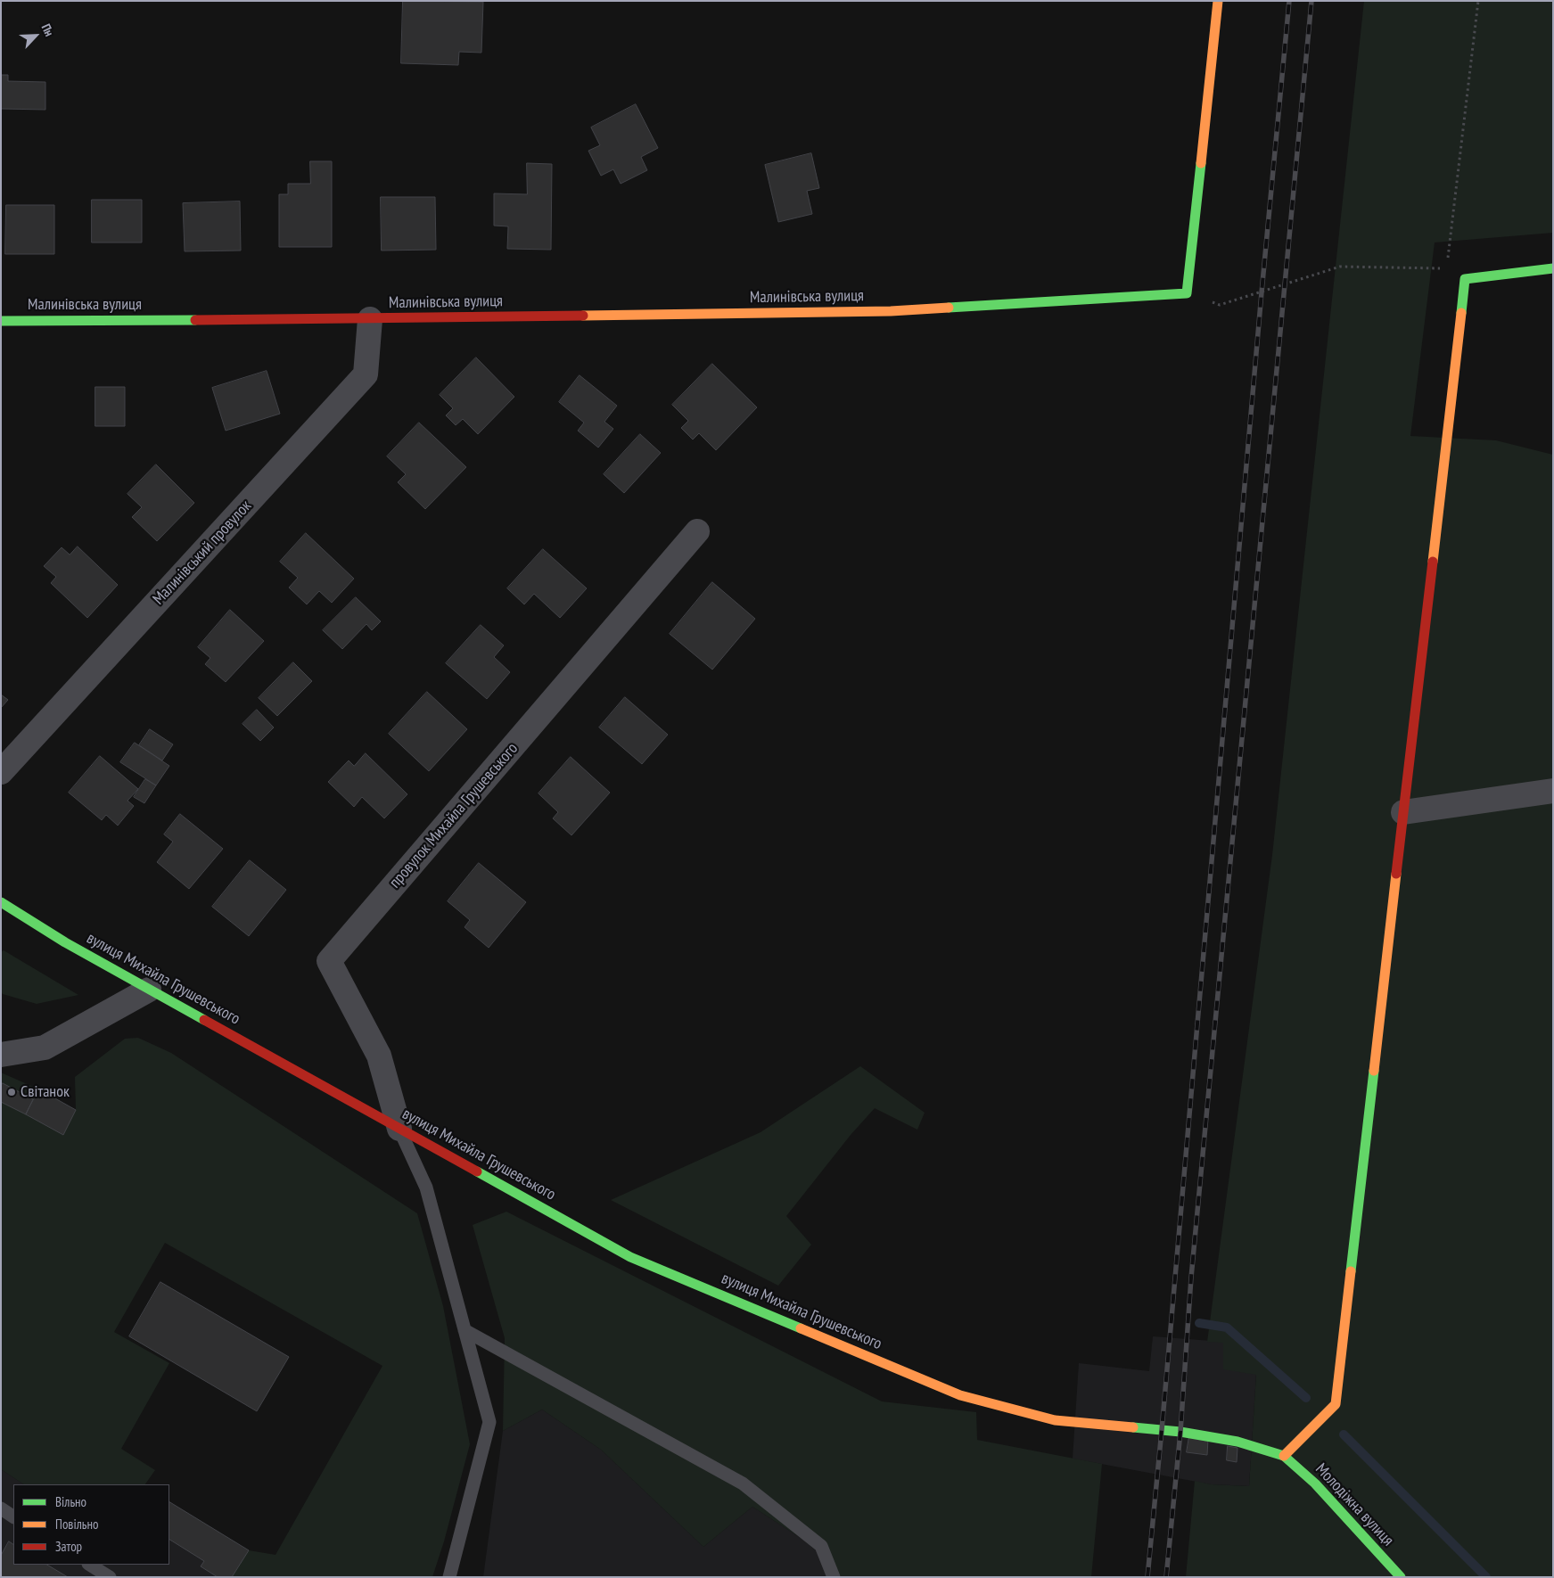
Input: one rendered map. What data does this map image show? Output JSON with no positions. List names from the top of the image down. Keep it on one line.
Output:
{"streets":{"street":["Малинівська вулиця","Малинівський провулок","провулок Михайла Грушевського","вулиця Михайла Грушевського","Молодіжна вулиця"]},"crossings":[["Малинівська вулиця","Малинівський провулок"],["провулок Михайла Грушевського","вулиця Михайла Грушевського"],["вулиця Михайла Грушевського","Молодіжна вулиця"]],"places":["Світанок"],"legend":["Вільно","Повільно","Затор"],"north":"top right"}
